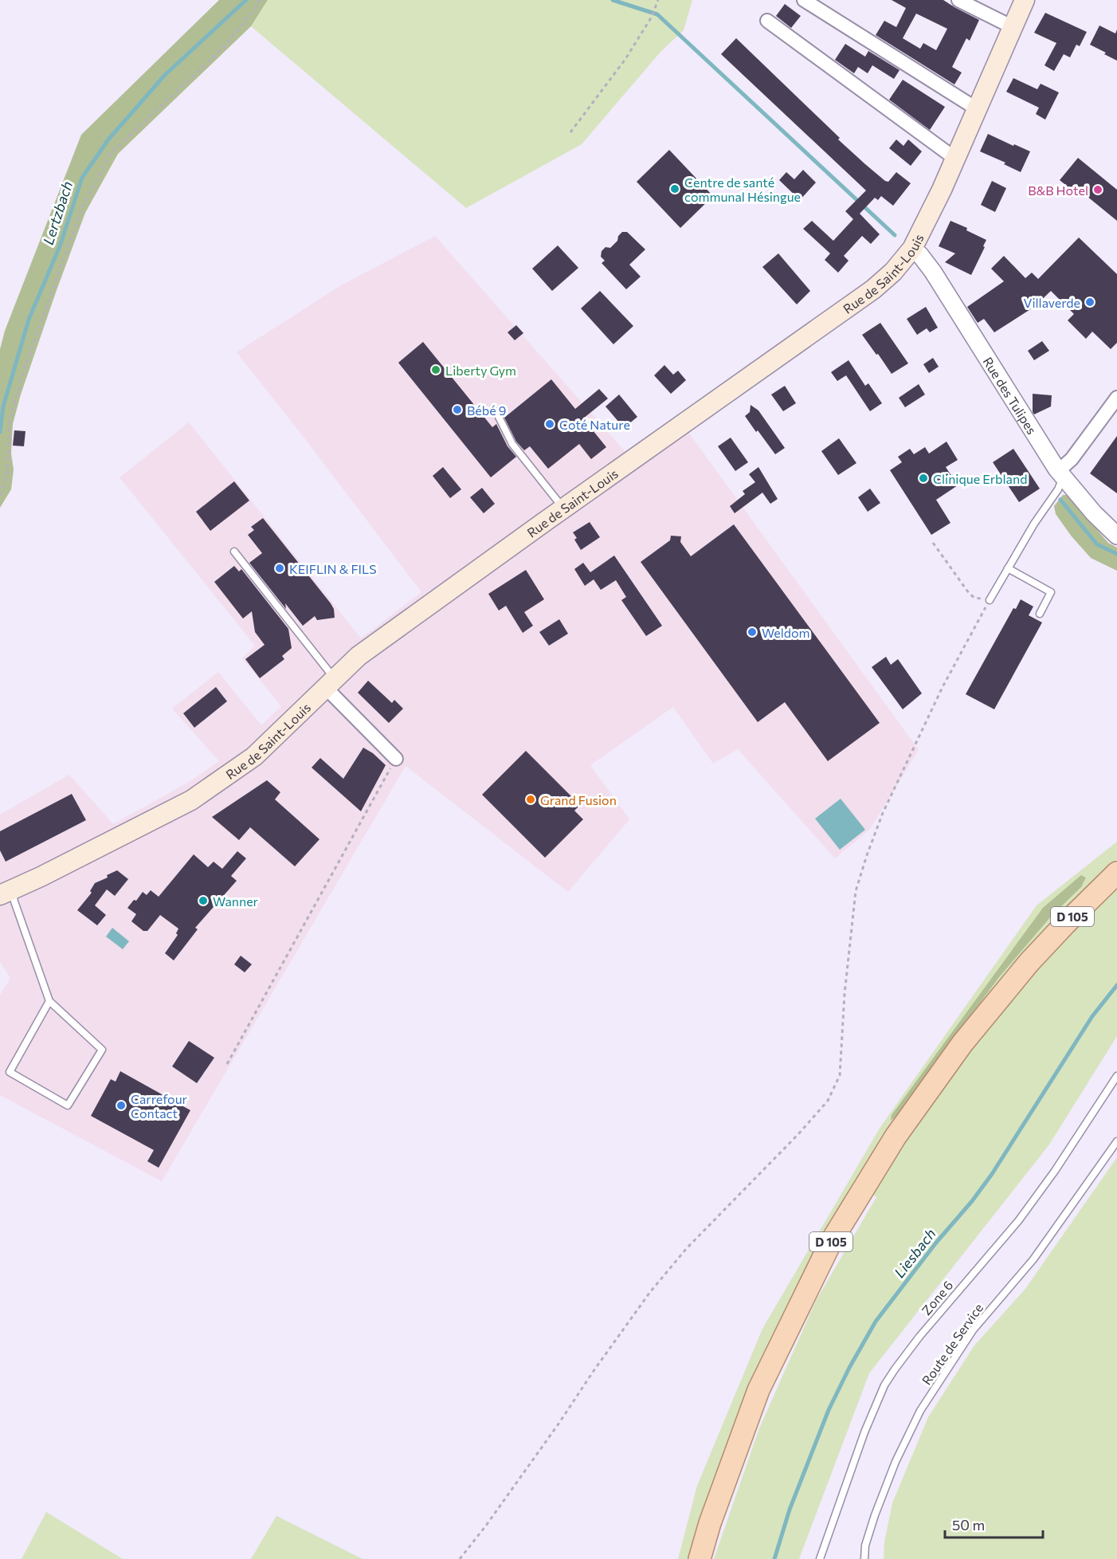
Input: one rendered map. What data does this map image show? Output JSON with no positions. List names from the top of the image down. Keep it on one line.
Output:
{"streets":{"main road":["Rue de Saint-Louis","D 105"],"street":["Rue des Tulipes"],"lane":["Zone 6","Route de Service"]},"crossings":[["Rue de Saint-Louis","Rue des Tulipes"]],"water":["Lertzbach","Liesbach"],"places":["Centre de santé communal Hésingue","B&B Hotel","Villaverde","Liberty Gym","Bébé 9","Coté Nature","Clinique Erbland","KEIFLIN & FILS","Weldom","Grand Fusion","Wanner","Carrefour Contact"],"scale_bar":"50 m"}
